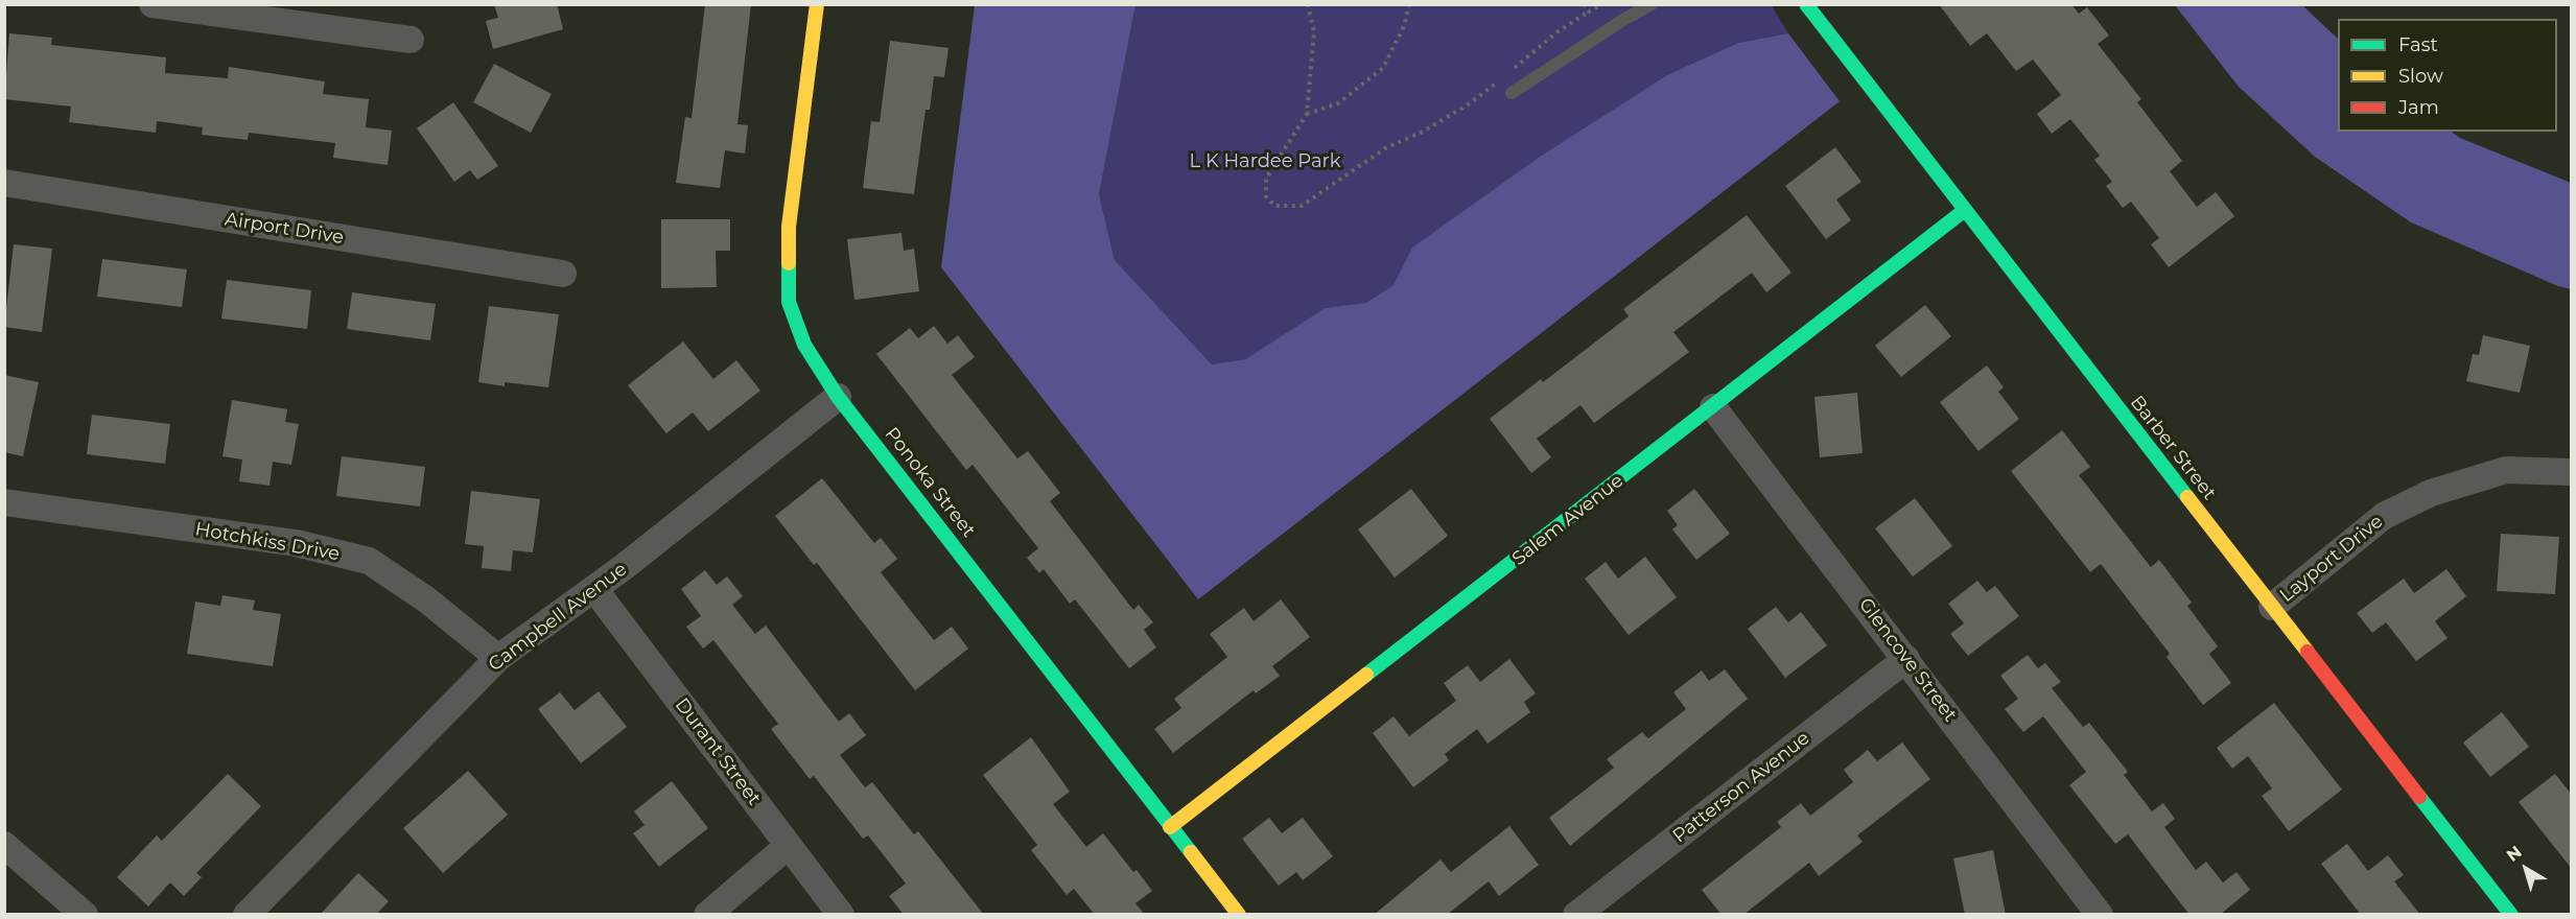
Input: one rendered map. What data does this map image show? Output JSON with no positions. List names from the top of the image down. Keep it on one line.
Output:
{"streets":{"street":["Airport Drive","Barber Street","Ponoka Street","Salem Avenue","Hotchkiss Drive","Layport Drive","Campbell Avenue","Glencove Street","Durant Street","Patterson Avenue"]},"crossings":[["Barber Street","Salem Avenue"],["Barber Street","Layport Drive"],["Ponoka Street","Salem Avenue"],["Ponoka Street","Campbell Avenue"],["Salem Avenue","Glencove Street"],["Hotchkiss Drive","Campbell Avenue"],["Campbell Avenue","Durant Street"],["Glencove Street","Patterson Avenue"]],"parks":["L K Hardee Park"],"legend":["Fast","Slow","Jam"],"north":"top left"}
